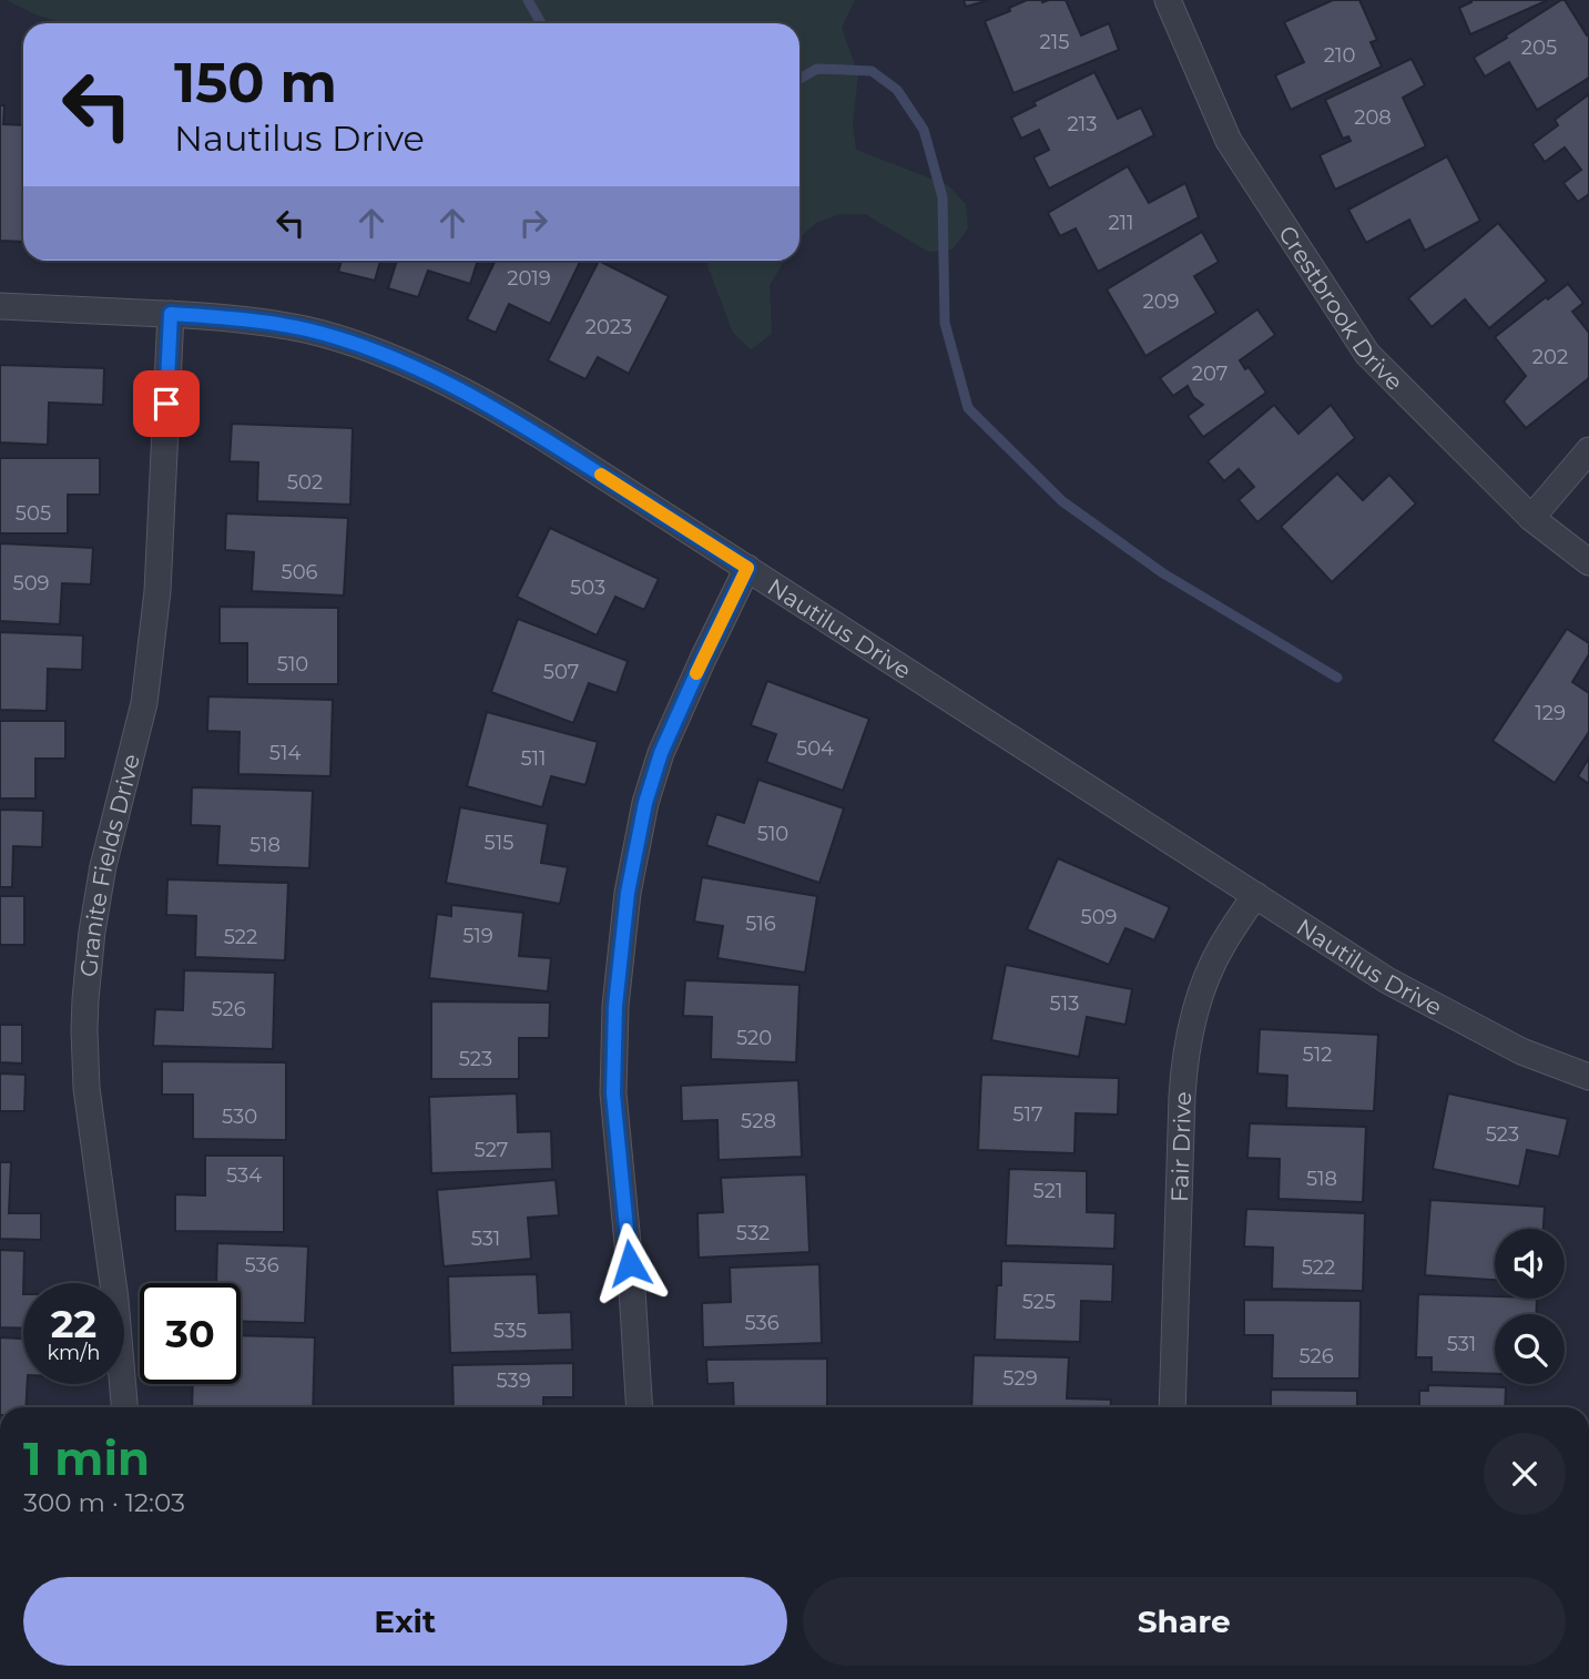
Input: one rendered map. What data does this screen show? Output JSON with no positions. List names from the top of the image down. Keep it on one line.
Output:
{"streets":{"street":["Crestbrook Drive","Nautilus Drive","Granite Fields Drive","Fair Drive"]},"crossings":[["Nautilus Drive","Granite Fields Drive"],["Nautilus Drive","Fair Drive"]],"house_numbers":["215","205","210","208","213","211","2019","209","2023","202","207","502","505","506","509","503","510","507","129","504","514","511","510","515","518","509","516","519","522","513","526","520","512","523","517","530","528","523","527","534","518","521","532","531","536","522","525","536","535","531","526","529","539"],"page":{"turn":["150 m","Nautilus Drive"],"speed":"22 km/h","limit":"30","heading":["1 min","300 m · 12:03"],"buttons":["Exit","Share"]}}
